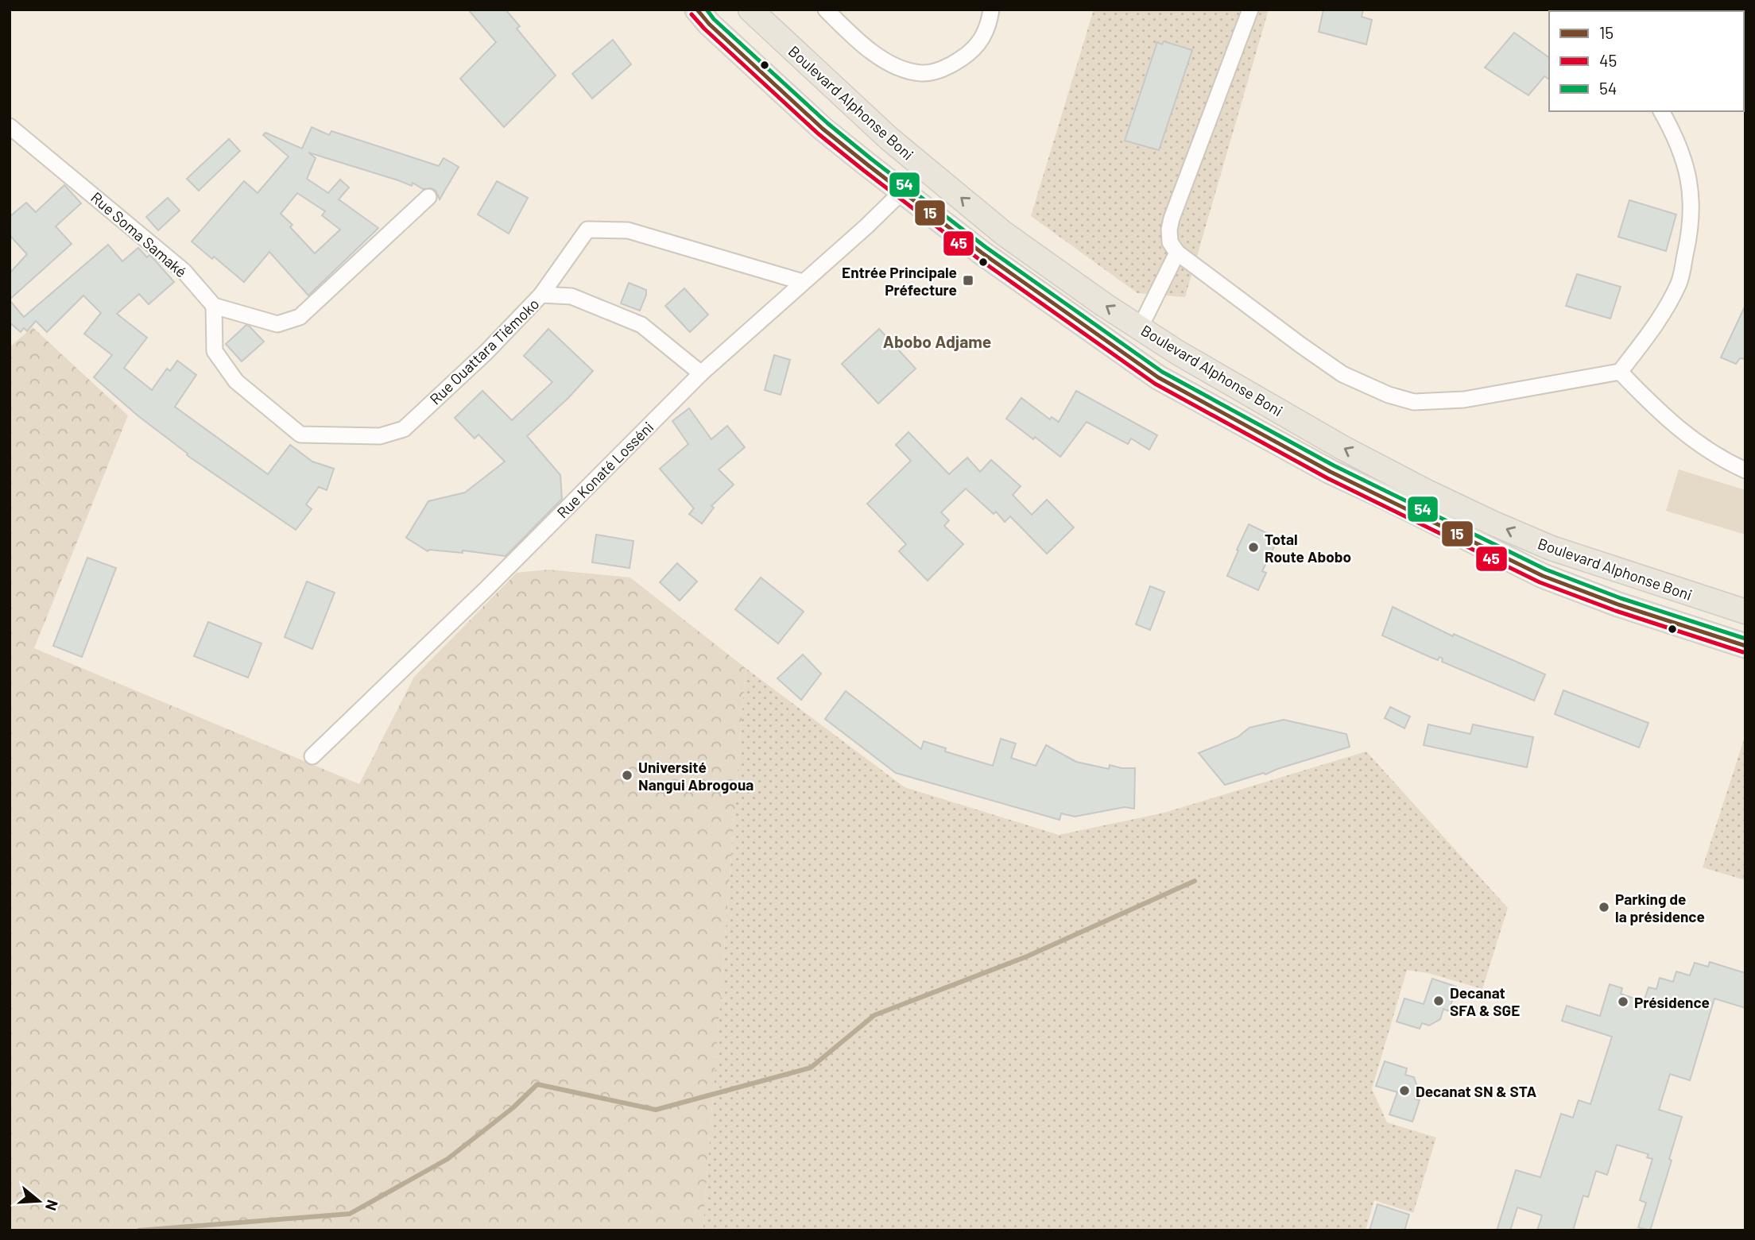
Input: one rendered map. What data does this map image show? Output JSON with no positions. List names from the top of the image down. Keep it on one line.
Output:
{"streets":{"main road":["Boulevard Alphonse Boni"],"street":["Rue Soma Samaké","Rue Ouattara Tiémoko","Rue Konaté Losséni"]},"crossings":[["Boulevard Alphonse Boni","Rue Konaté Losséni"],["Rue Soma Samaké","Rue Ouattara Tiémoko"],["Rue Ouattara Tiémoko","Rue Konaté Losséni"]],"districts":["Abobo Adjame"],"places":{"transit":["Entrée Principale Préfecture"],"other":["Total Route Abobo","Université Nangui Abrogoua","Parking de la présidence","Decanat SFA & SGE","Présidence","Decanat SN & STA"]},"lines":["transit line 15","transit line 54","transit line 45"],"legend":["15","45","54"],"north":"right"}
